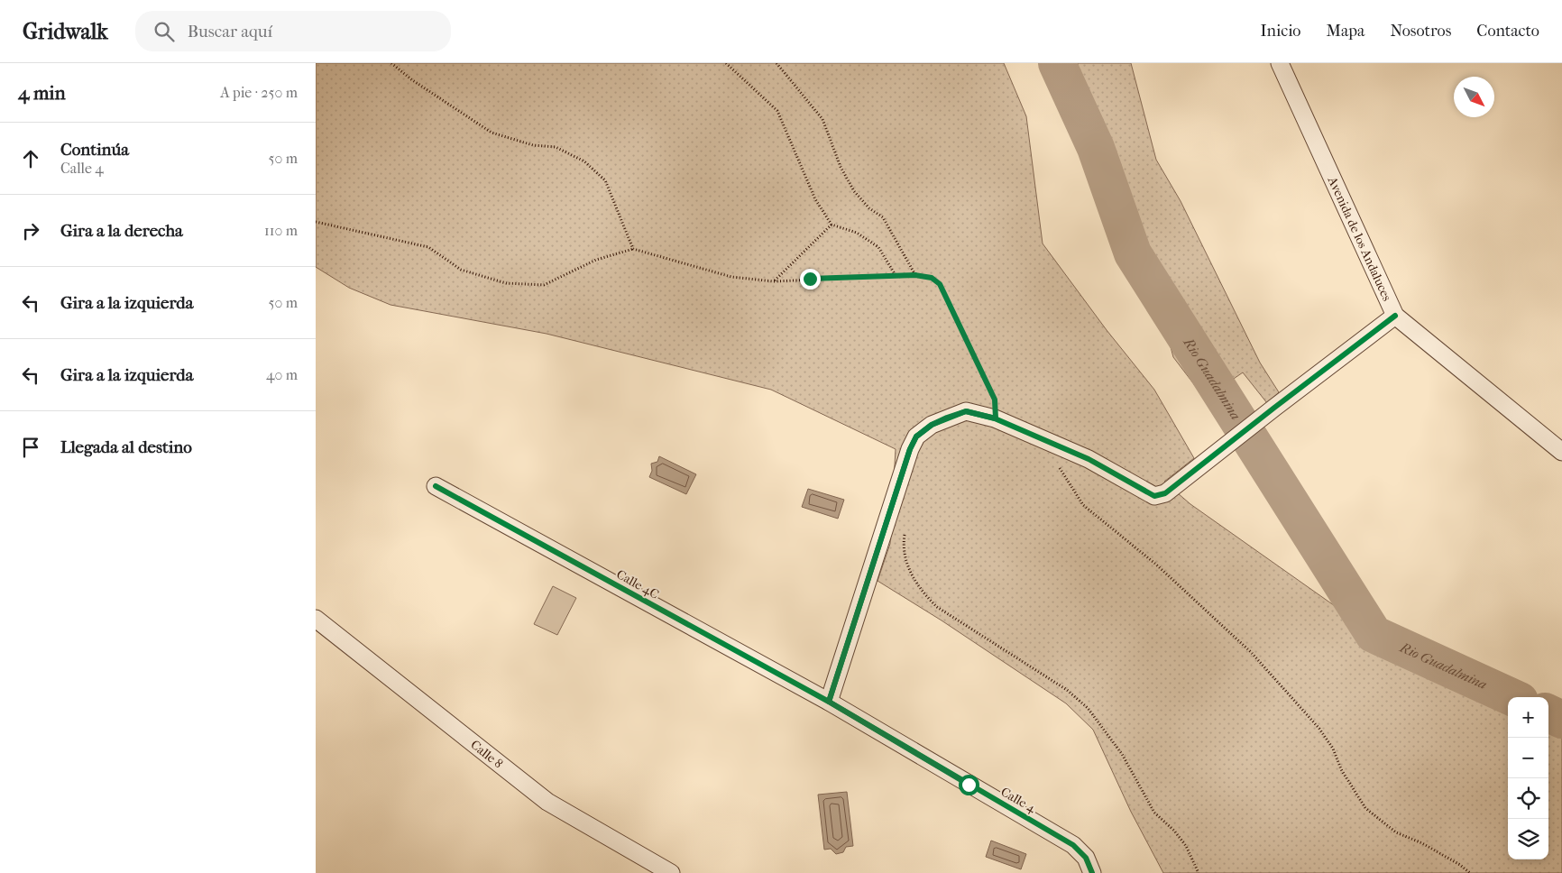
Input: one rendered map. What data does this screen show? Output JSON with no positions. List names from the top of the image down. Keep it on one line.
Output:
{"streets":{"street":["Avenida de los Andaluces","Calle 4C","Calle 8","Calle 4"]},"crossings":[["Calle 4C","Calle 4"]],"water":["Rio Guadalmina"],"north":"bottom right","page":{"header":"Gridwalk","search":"Buscar aquí","nav":["Inicio","Mapa","Nosotros","Contacto"],"heading":["4 min","A pie · 250 m"],"list":[["Continúa","Calle 4","50 m"],["Gira a la derecha","110 m"],["Gira a la izquierda","50 m"],["Gira a la izquierda","40 m"],"Llegada al destino"],"map_buttons":["+","−"]}}
